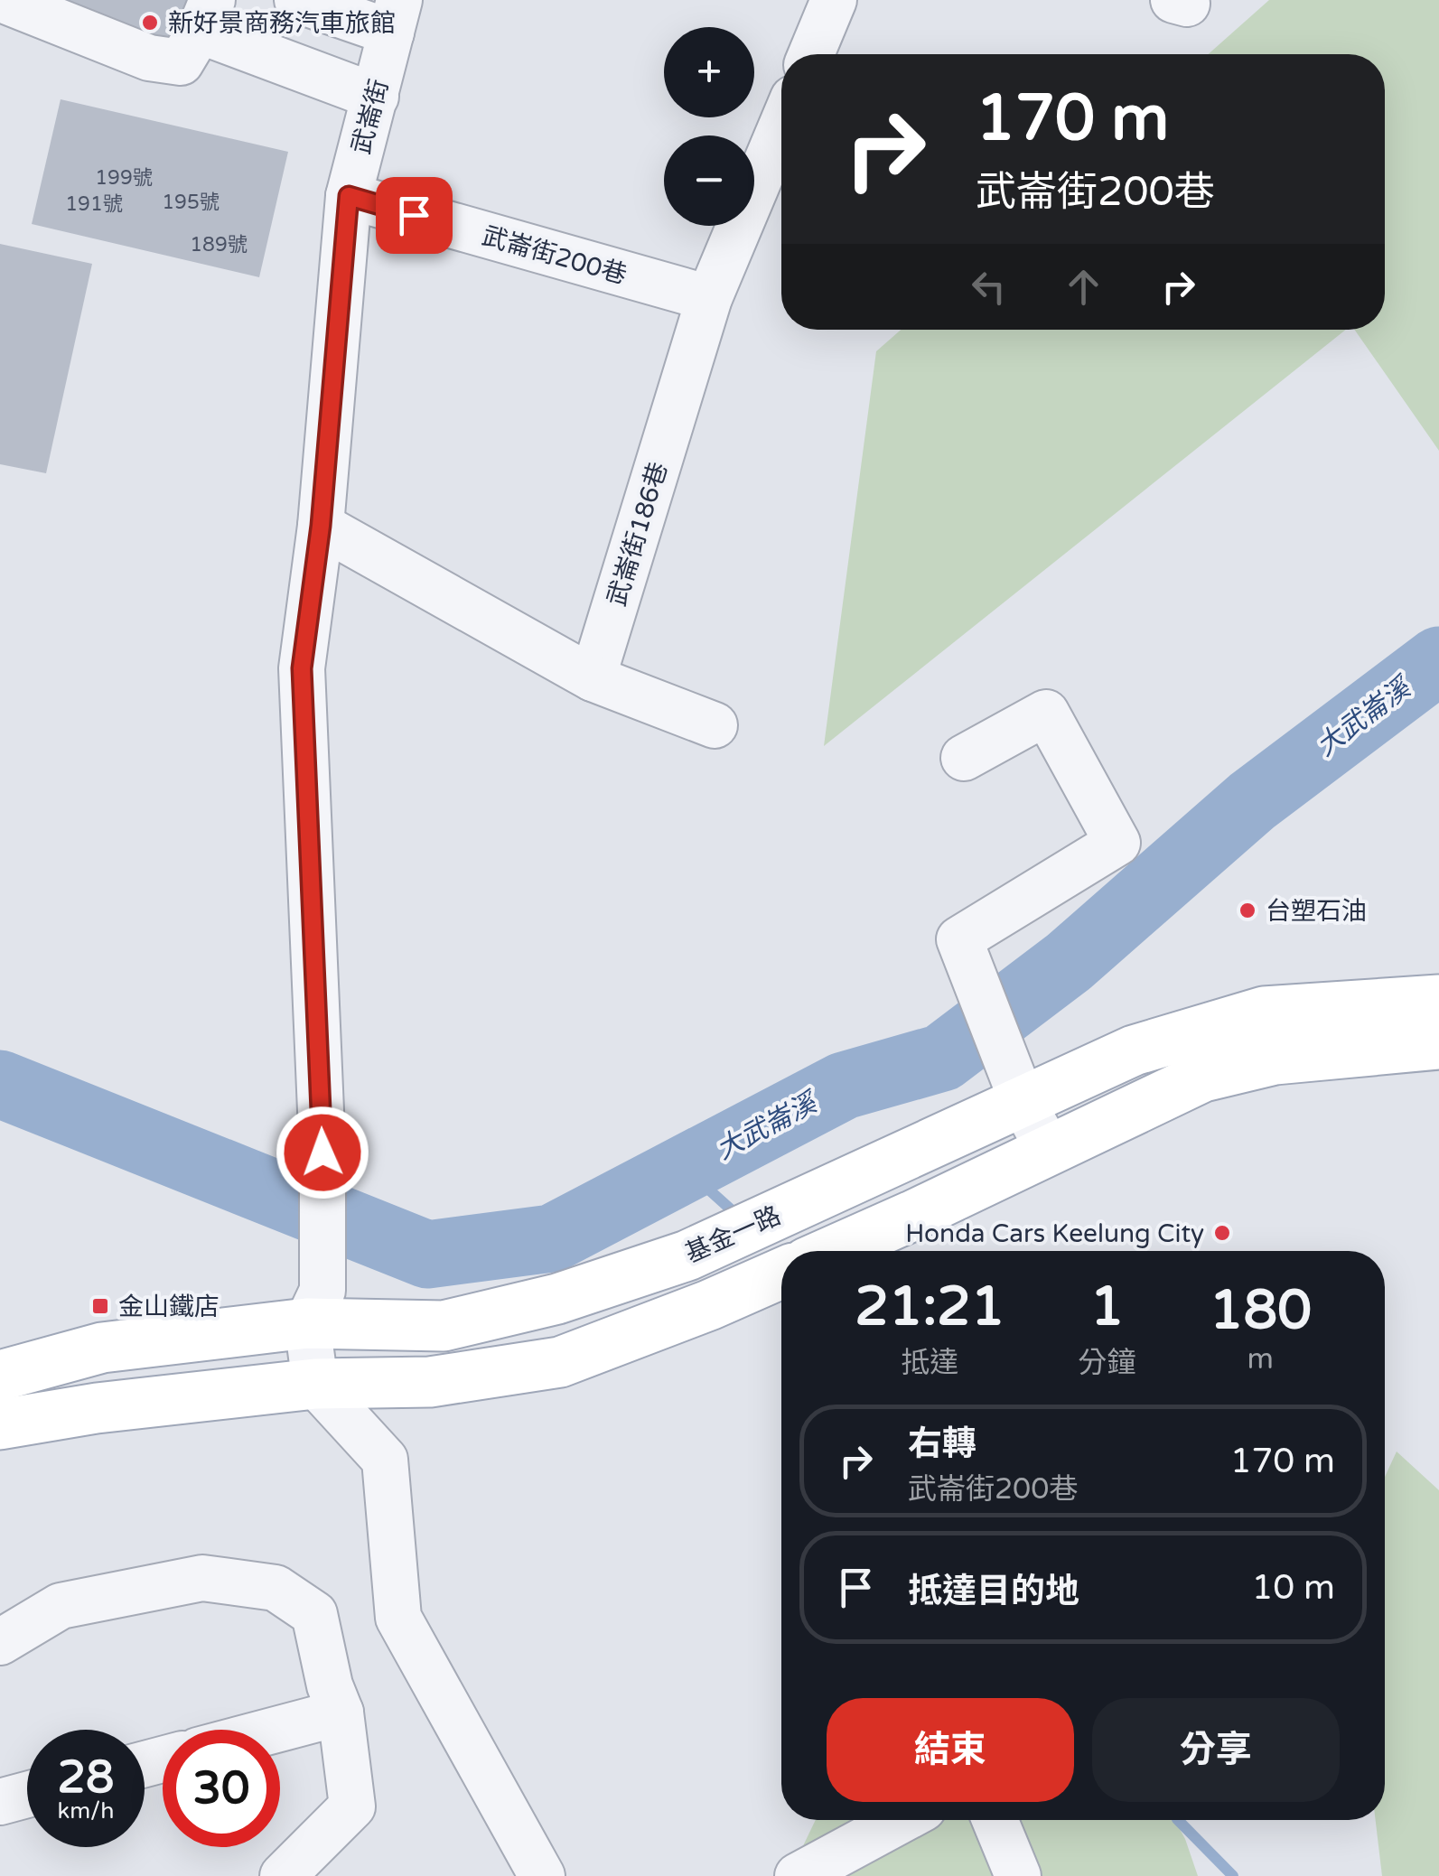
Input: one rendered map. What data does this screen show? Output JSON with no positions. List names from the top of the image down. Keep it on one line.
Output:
{"streets":{"main road":["基金一路"],"street":["武崙街","武崙街200巷","武崙街186巷"]},"crossings":[["武崙街","武崙街200巷"],["武崙街","基金一路"],["武崙街200巷","武崙街186巷"]],"water":["大武崙溪"],"places":{"other":["新好景商務汽車旅館","台塑石油","Honda Cars Keelung City"],"transit":["金山鐵店"]},"house_numbers":["199號","195號","191號","189號"],"page":{"map_buttons":["+","−"],"turn":["170 m","武崙街200巷"],"eta":["21:21","抵達","1","分鐘","180","m"],"list":[{"name":"右轉","note":"武崙街200巷","value":"170 m"},{"name":"抵達目的地","value":"10 m"}],"buttons":["結束","分享"],"speed":"28 km/h","limit":"30"}}
